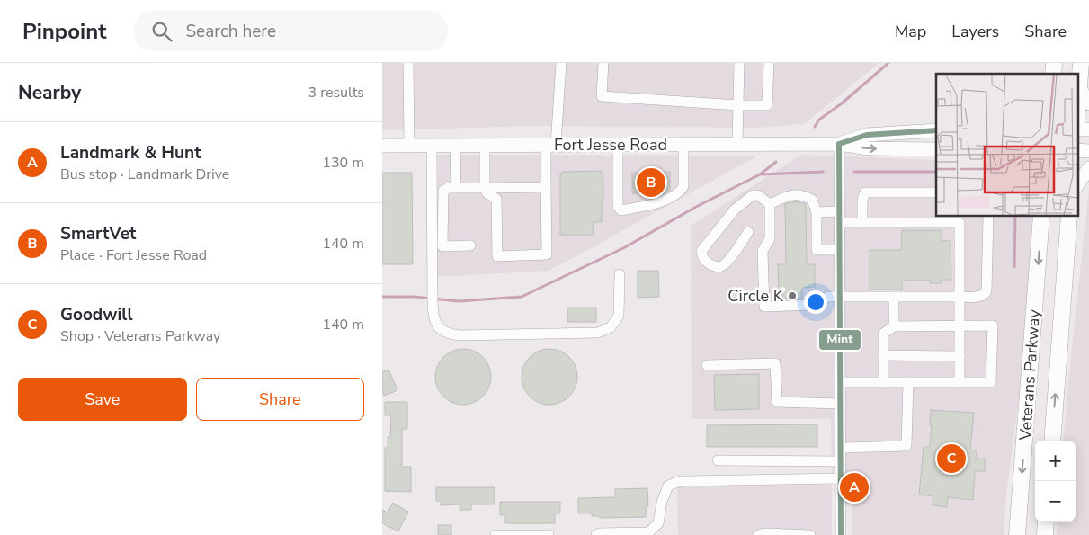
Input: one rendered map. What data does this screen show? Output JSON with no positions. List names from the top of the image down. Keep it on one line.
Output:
{"streets":{"highway":["Veterans Parkway"],"main road":["Fort Jesse Road"]},"places":["Circle K"],"lines":["transit line Mint"],"page":{"header":"Pinpoint","search":"Search here","nav":["Map","Layers","Share"],"heading":["Nearby","3 results"],"list":[{"mark":"A","name":"Landmark & Hunt","note":"Bus stop · Landmark Drive","value":"130 m"},{"mark":"B","name":"SmartVet","note":"Place · Fort Jesse Road","value":"140 m"},{"mark":"C","name":"Goodwill","note":"Shop · Veterans Parkway","value":"140 m"}],"pins":["B","C","A"],"buttons":["Save","Share"],"map_buttons":["+","−"]}}
